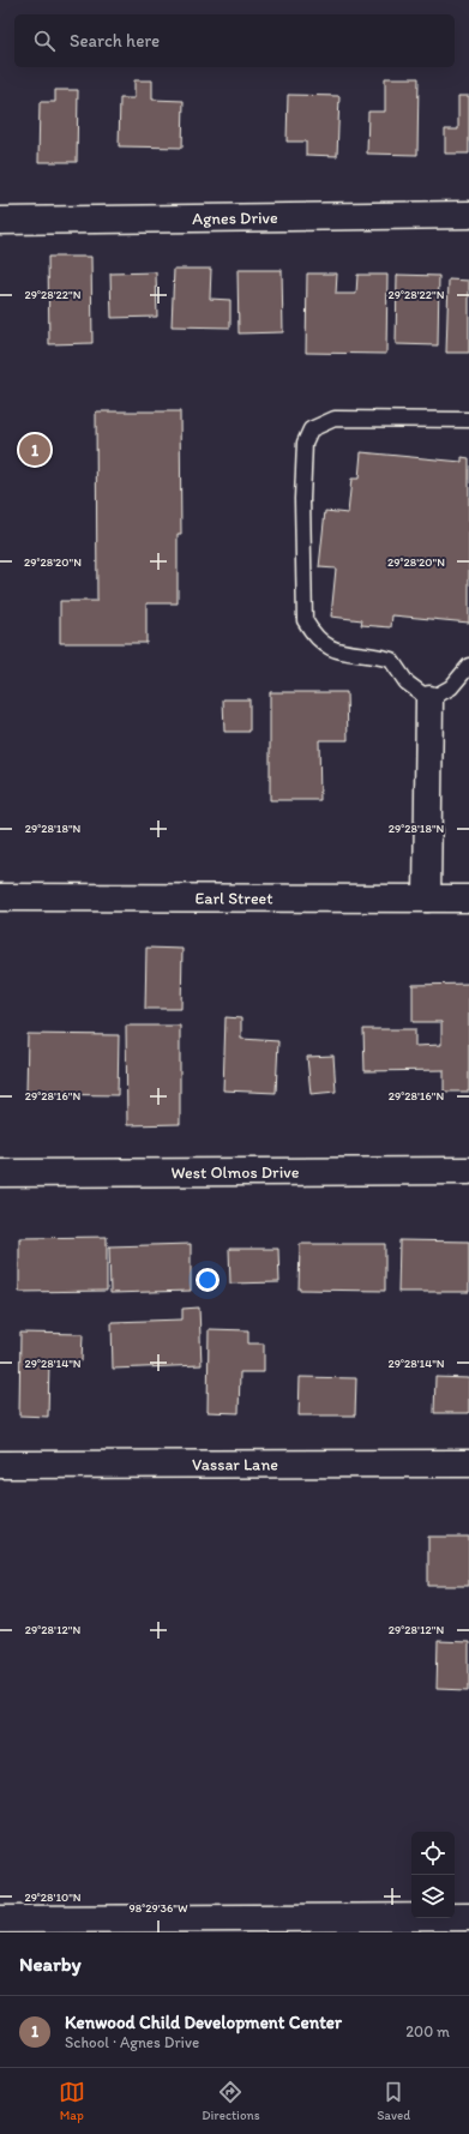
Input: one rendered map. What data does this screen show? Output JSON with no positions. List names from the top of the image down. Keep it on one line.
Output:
{"streets":{"street":["Agnes Drive","Earl Street","West Olmos Drive","Vassar Lane"]},"page":{"search":"Search here","pins":"1","heading":"Nearby","list":[{"mark":"1","name":"Kenwood Child Development Center","note":"School · Agnes Drive","value":"200 m"}],"nav":["Map","Directions","Saved"]},"coordinates":["29°28'22\"N","29°28'20\"N","29°28'18\"N","29°28'16\"N","29°28'14\"N","29°28'12\"N","29°28'10\"N","98°29'36\"W"]}
